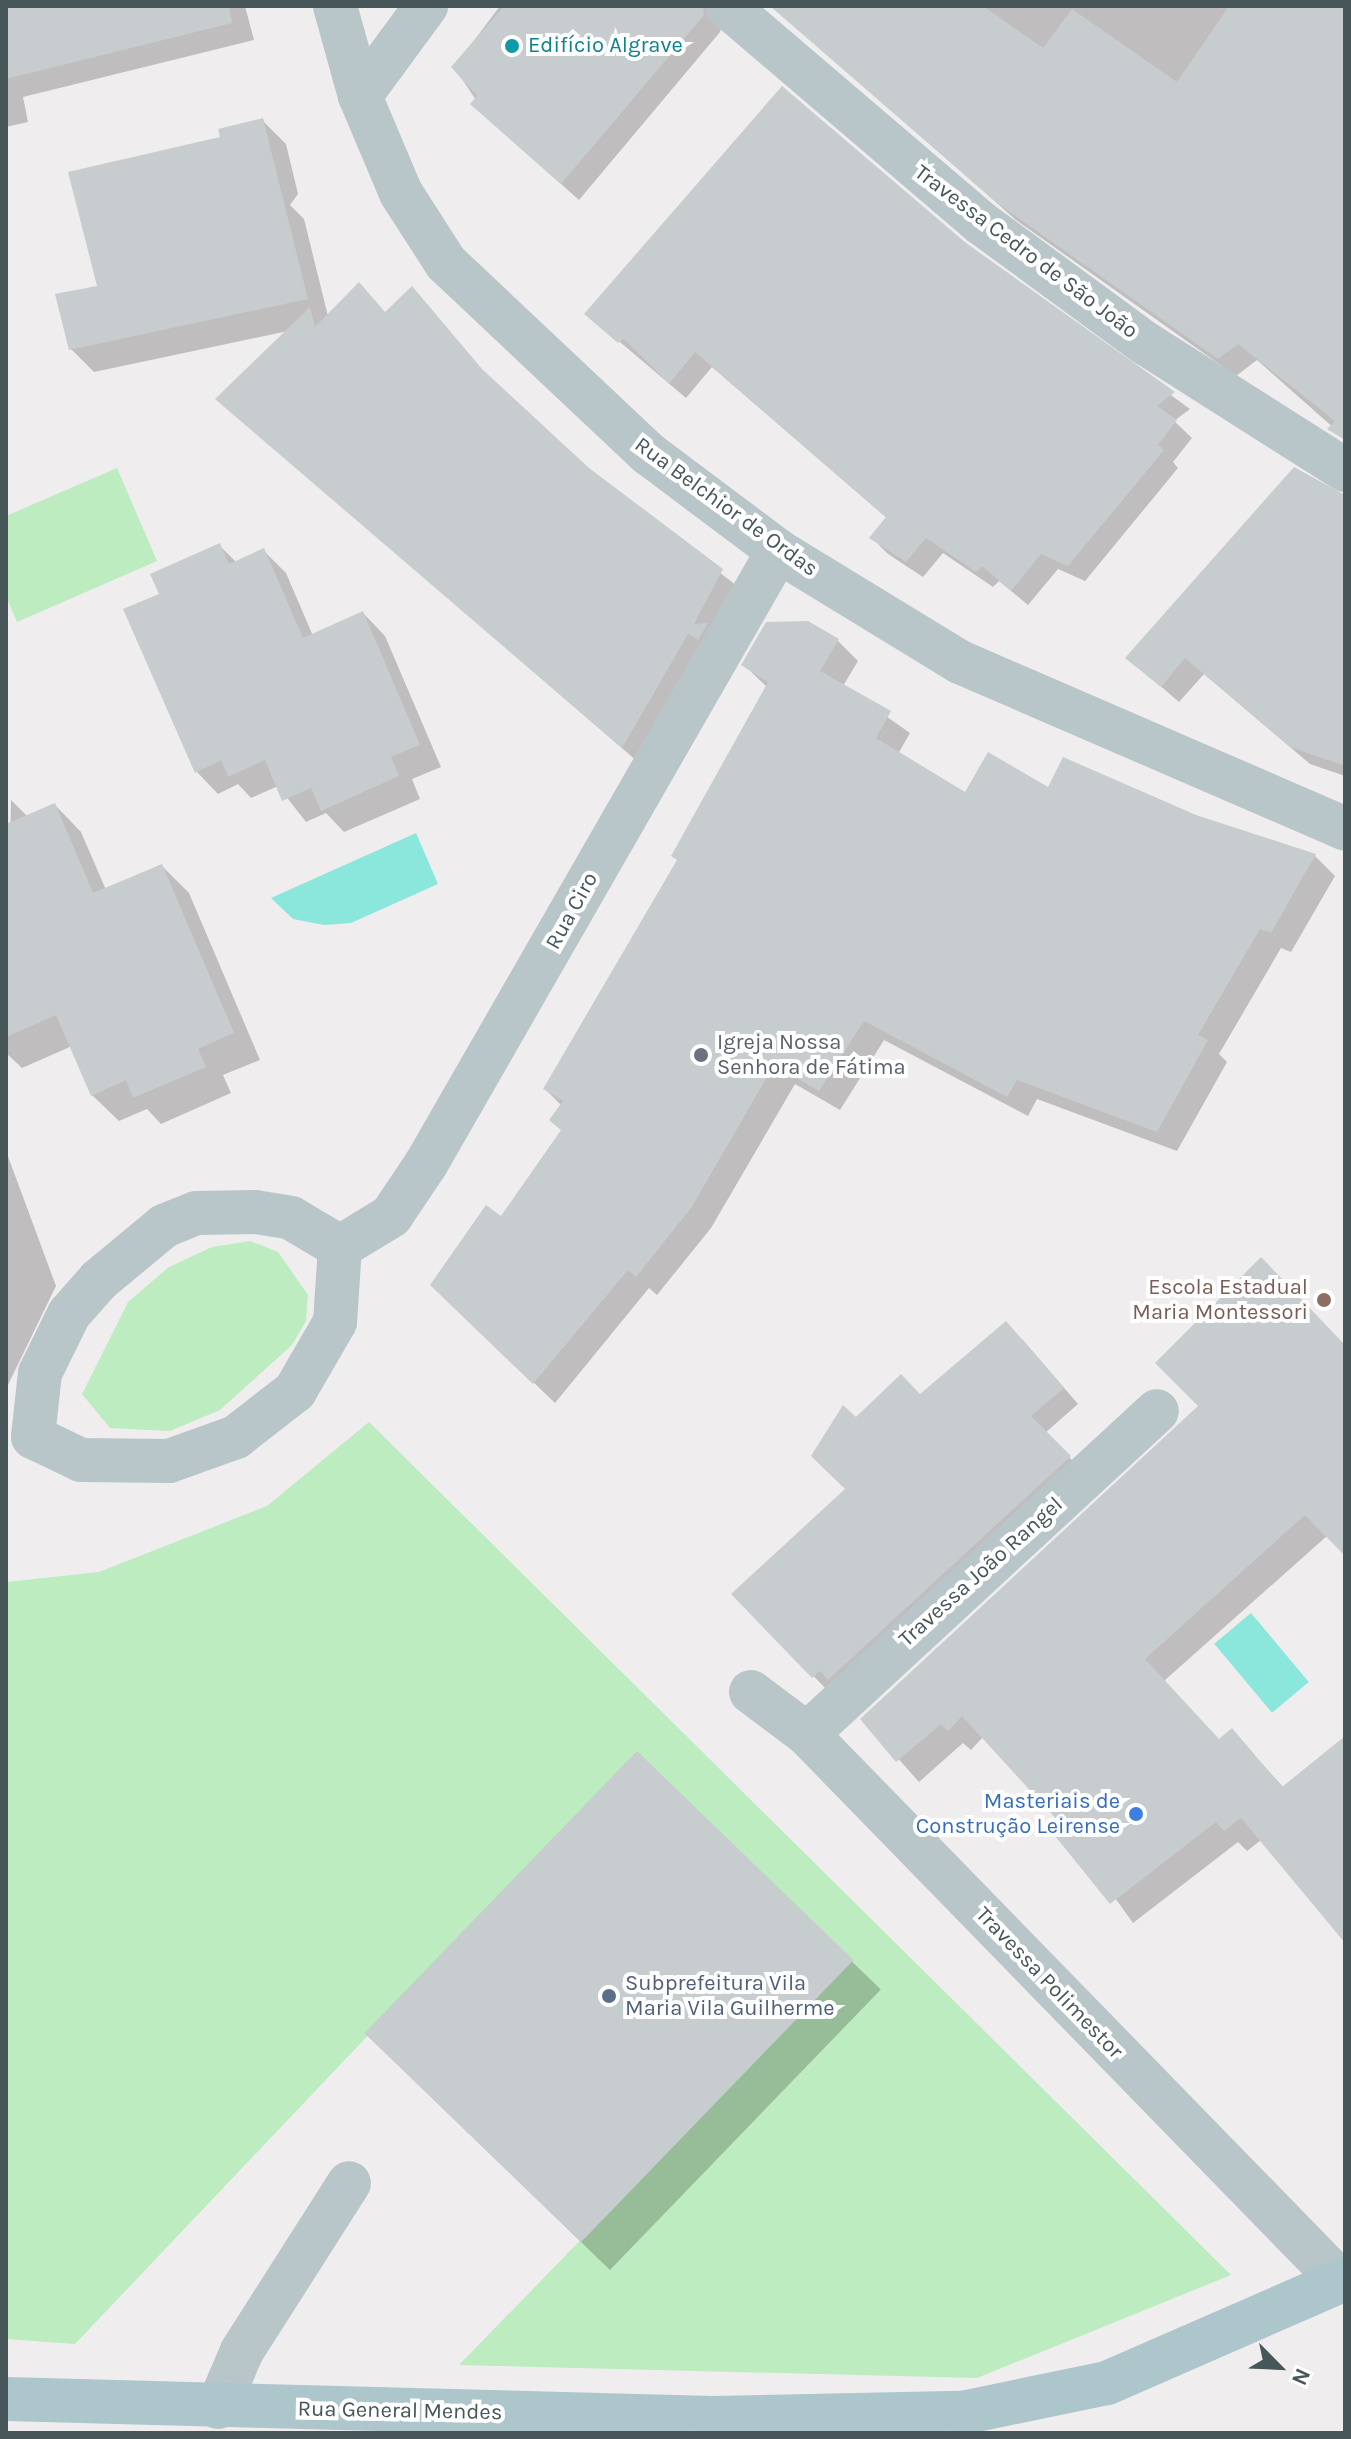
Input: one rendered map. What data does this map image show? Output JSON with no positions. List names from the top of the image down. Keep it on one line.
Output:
{"streets":{"main road":["Rua General Mendes"],"street":["Travessa Cedro de São João","Rua Belchior de Ordas","Rua Ciro","Travessa João Rangel","Travessa Polimestor"]},"crossings":[["Rua Belchior de Ordas","Rua Ciro"],["Travessa João Rangel","Travessa Polimestor"],["Travessa Polimestor","Rua General Mendes"]],"places":["Edifício Algrave","Igreja Nossa Senhora de Fátima","Escola Estadual Maria Montessori","Masteriais de Construção Leirense","Subprefeitura Vila Maria Vila Guilherme"],"north":"bottom right"}
